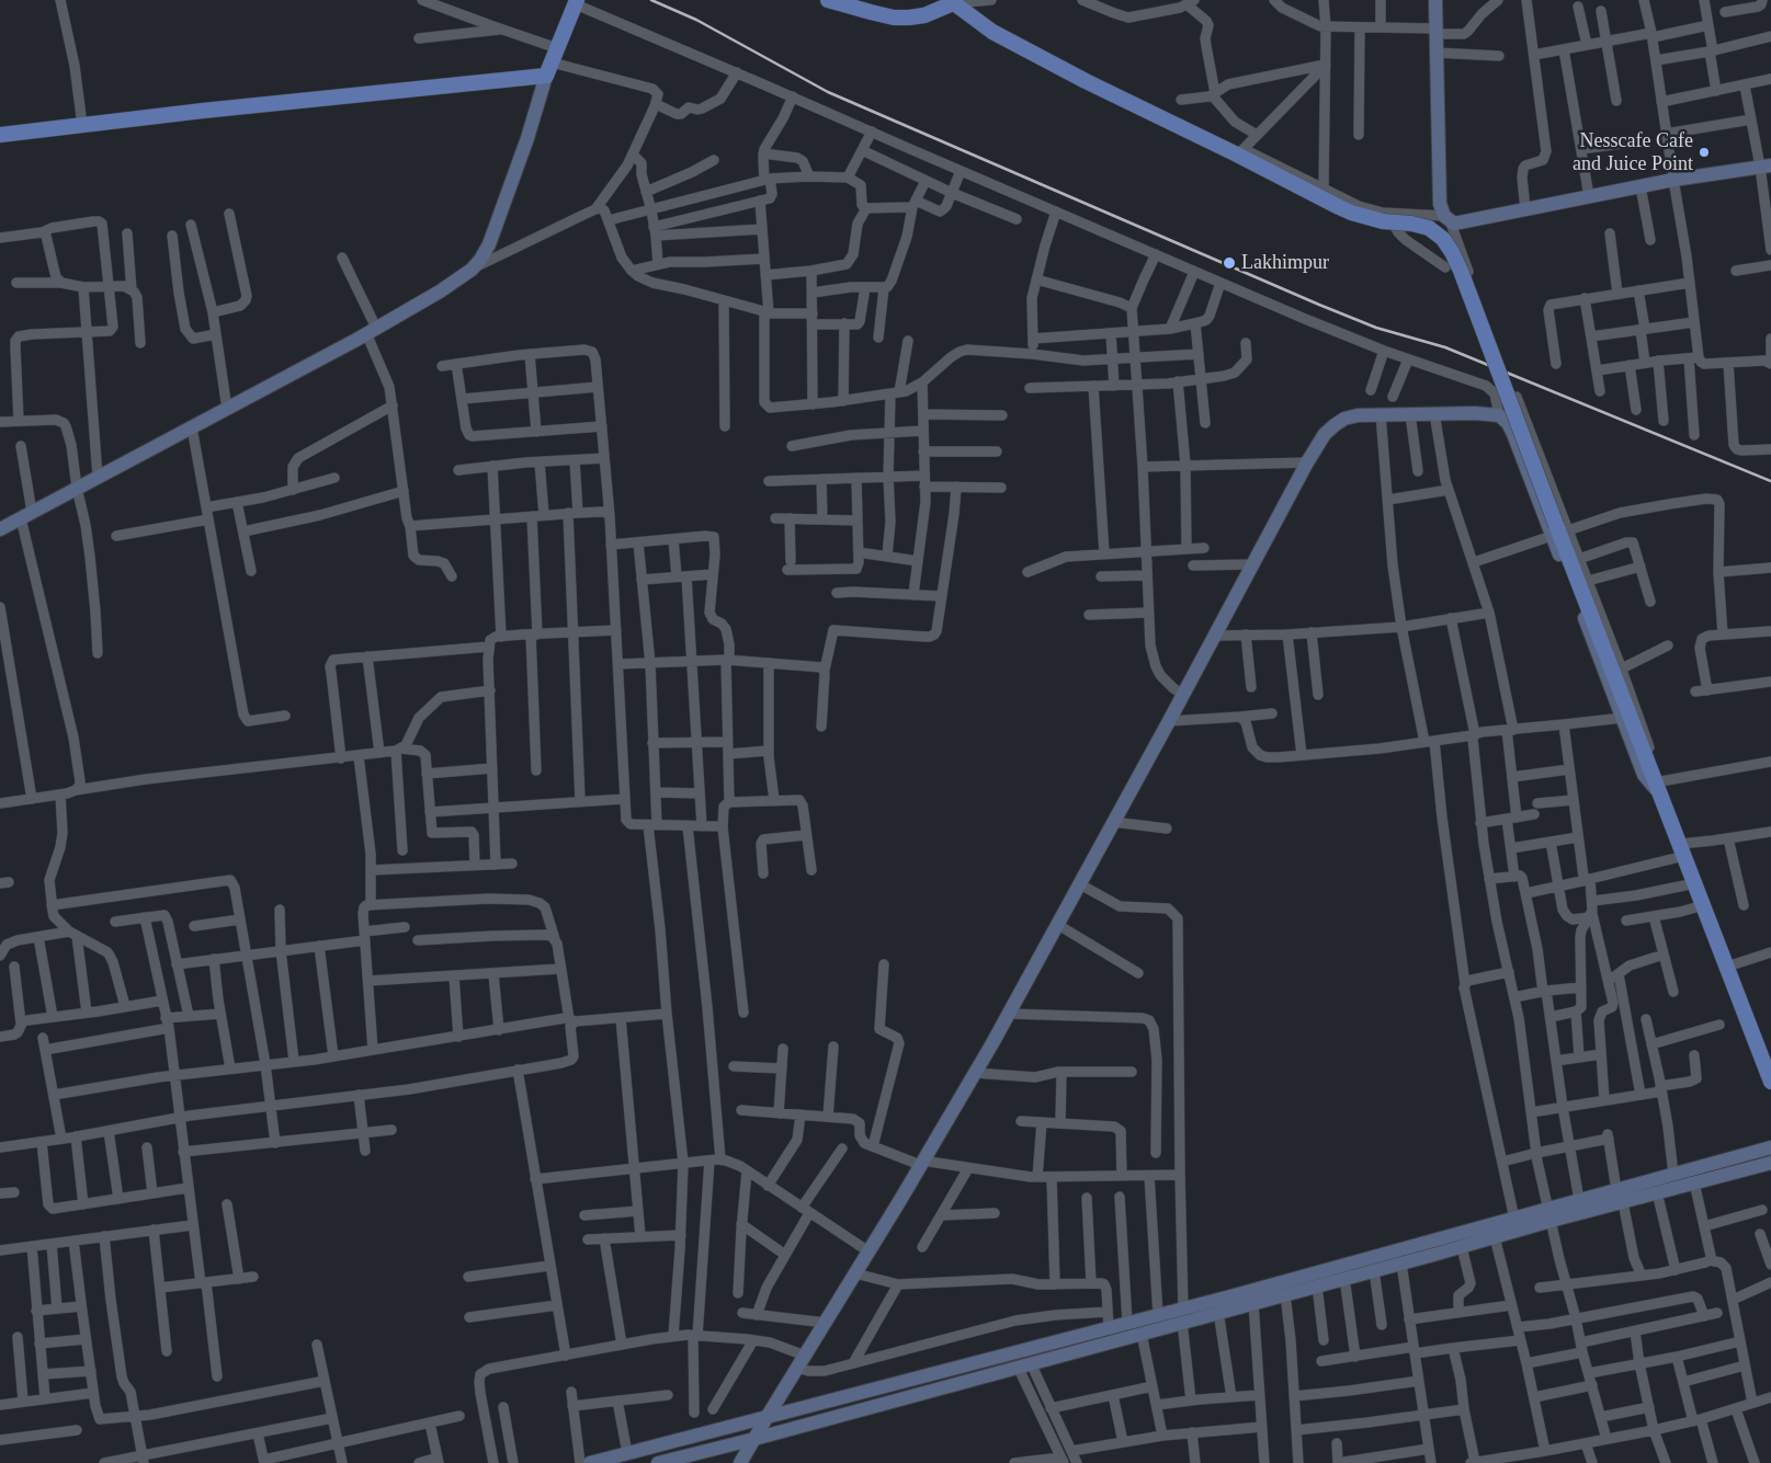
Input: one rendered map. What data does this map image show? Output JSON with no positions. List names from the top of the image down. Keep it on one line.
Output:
{"places":["Nesscafe Cafe and Juice Point","Lakhimpur"]}
